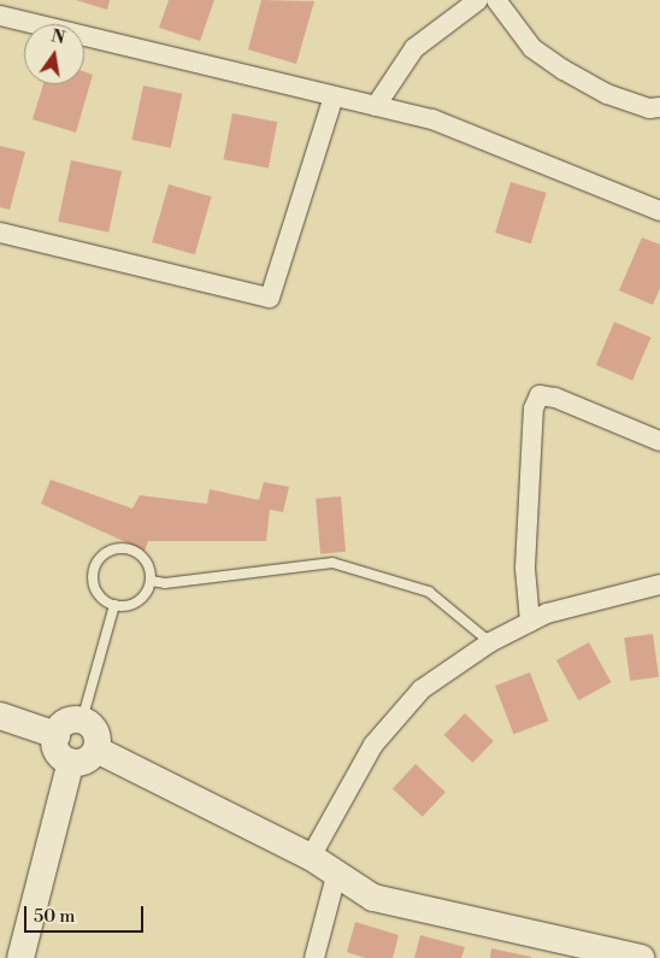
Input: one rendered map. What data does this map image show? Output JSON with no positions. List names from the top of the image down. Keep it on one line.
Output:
{"scale_bar":"50 m","north":"top"}
